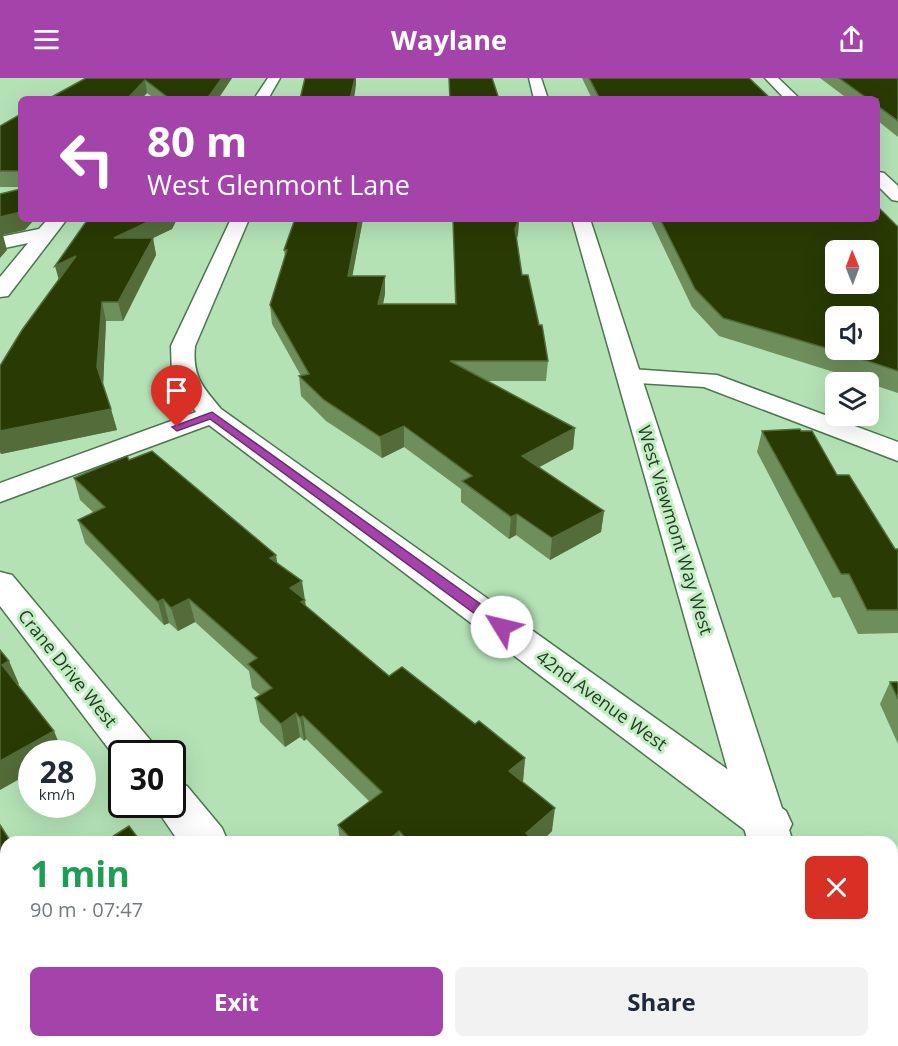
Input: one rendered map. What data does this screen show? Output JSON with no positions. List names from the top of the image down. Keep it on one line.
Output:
{"streets":{"street":["West Viewmont Way West","Crane Drive West","42nd Avenue West"]},"crossings":[["West Viewmont Way West","42nd Avenue West"]],"north":"top","page":{"header":"Waylane","turn":["80 m","West Glenmont Lane"],"speed":"28 km/h","limit":"30","heading":["1 min","90 m · 07:47"],"buttons":["Exit","Share"]}}
